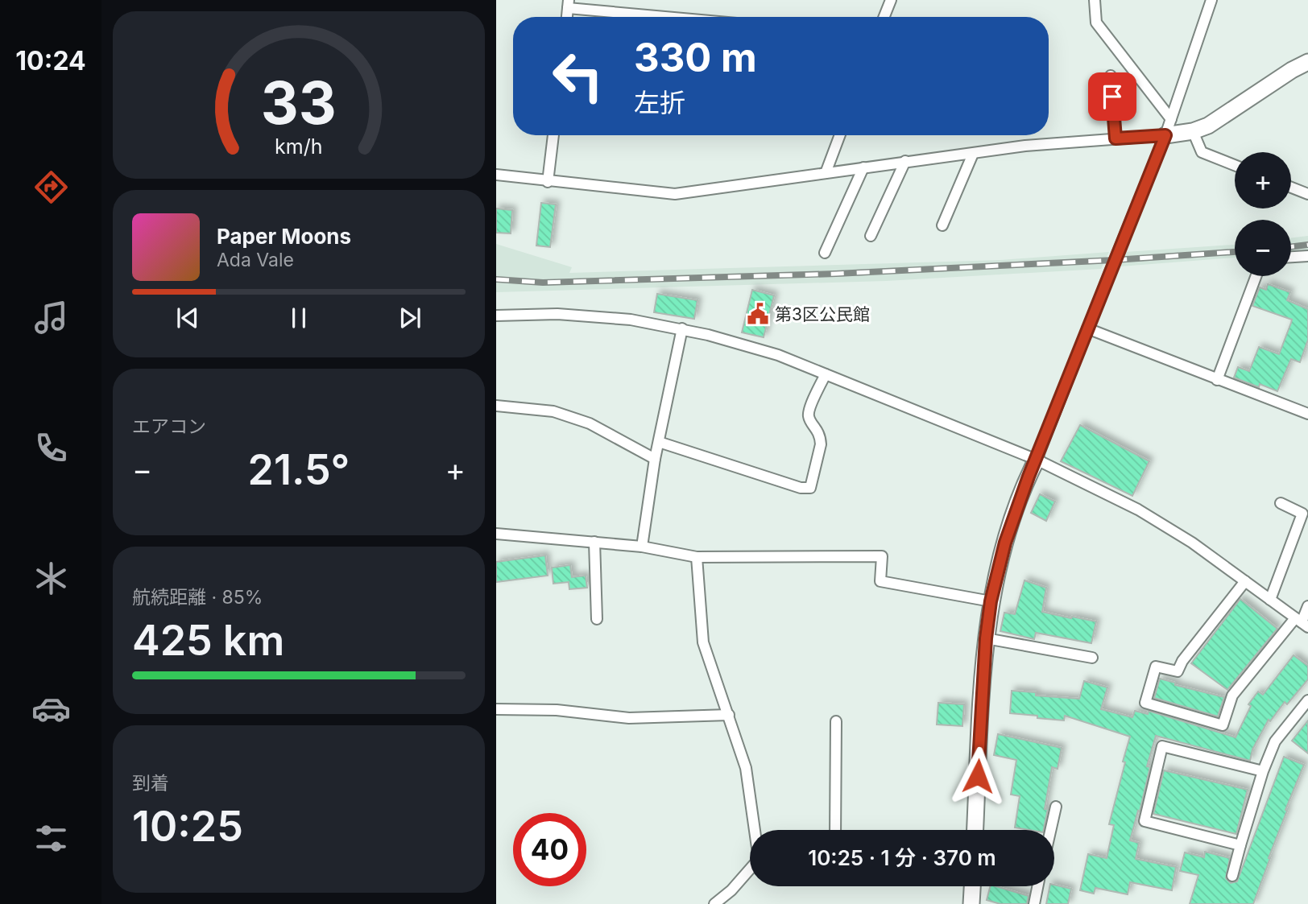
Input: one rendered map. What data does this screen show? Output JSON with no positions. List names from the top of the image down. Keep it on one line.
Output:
{"places":{"public building":["第3区公民館"]},"page":{"tabs":"10:24","turn":["330 m","左折"],"map_buttons":["+","−"],"song":["Paper Moons","Ada Vale"],"tile":["エアコン",["航続距離 · 85%","425 km"],["到着","10:25"]],"heat":["−","21.5°","+"],"limit":"40","trip":"10:25 · 1 分 · 370 m","gauge":["33","km/h"]}}
